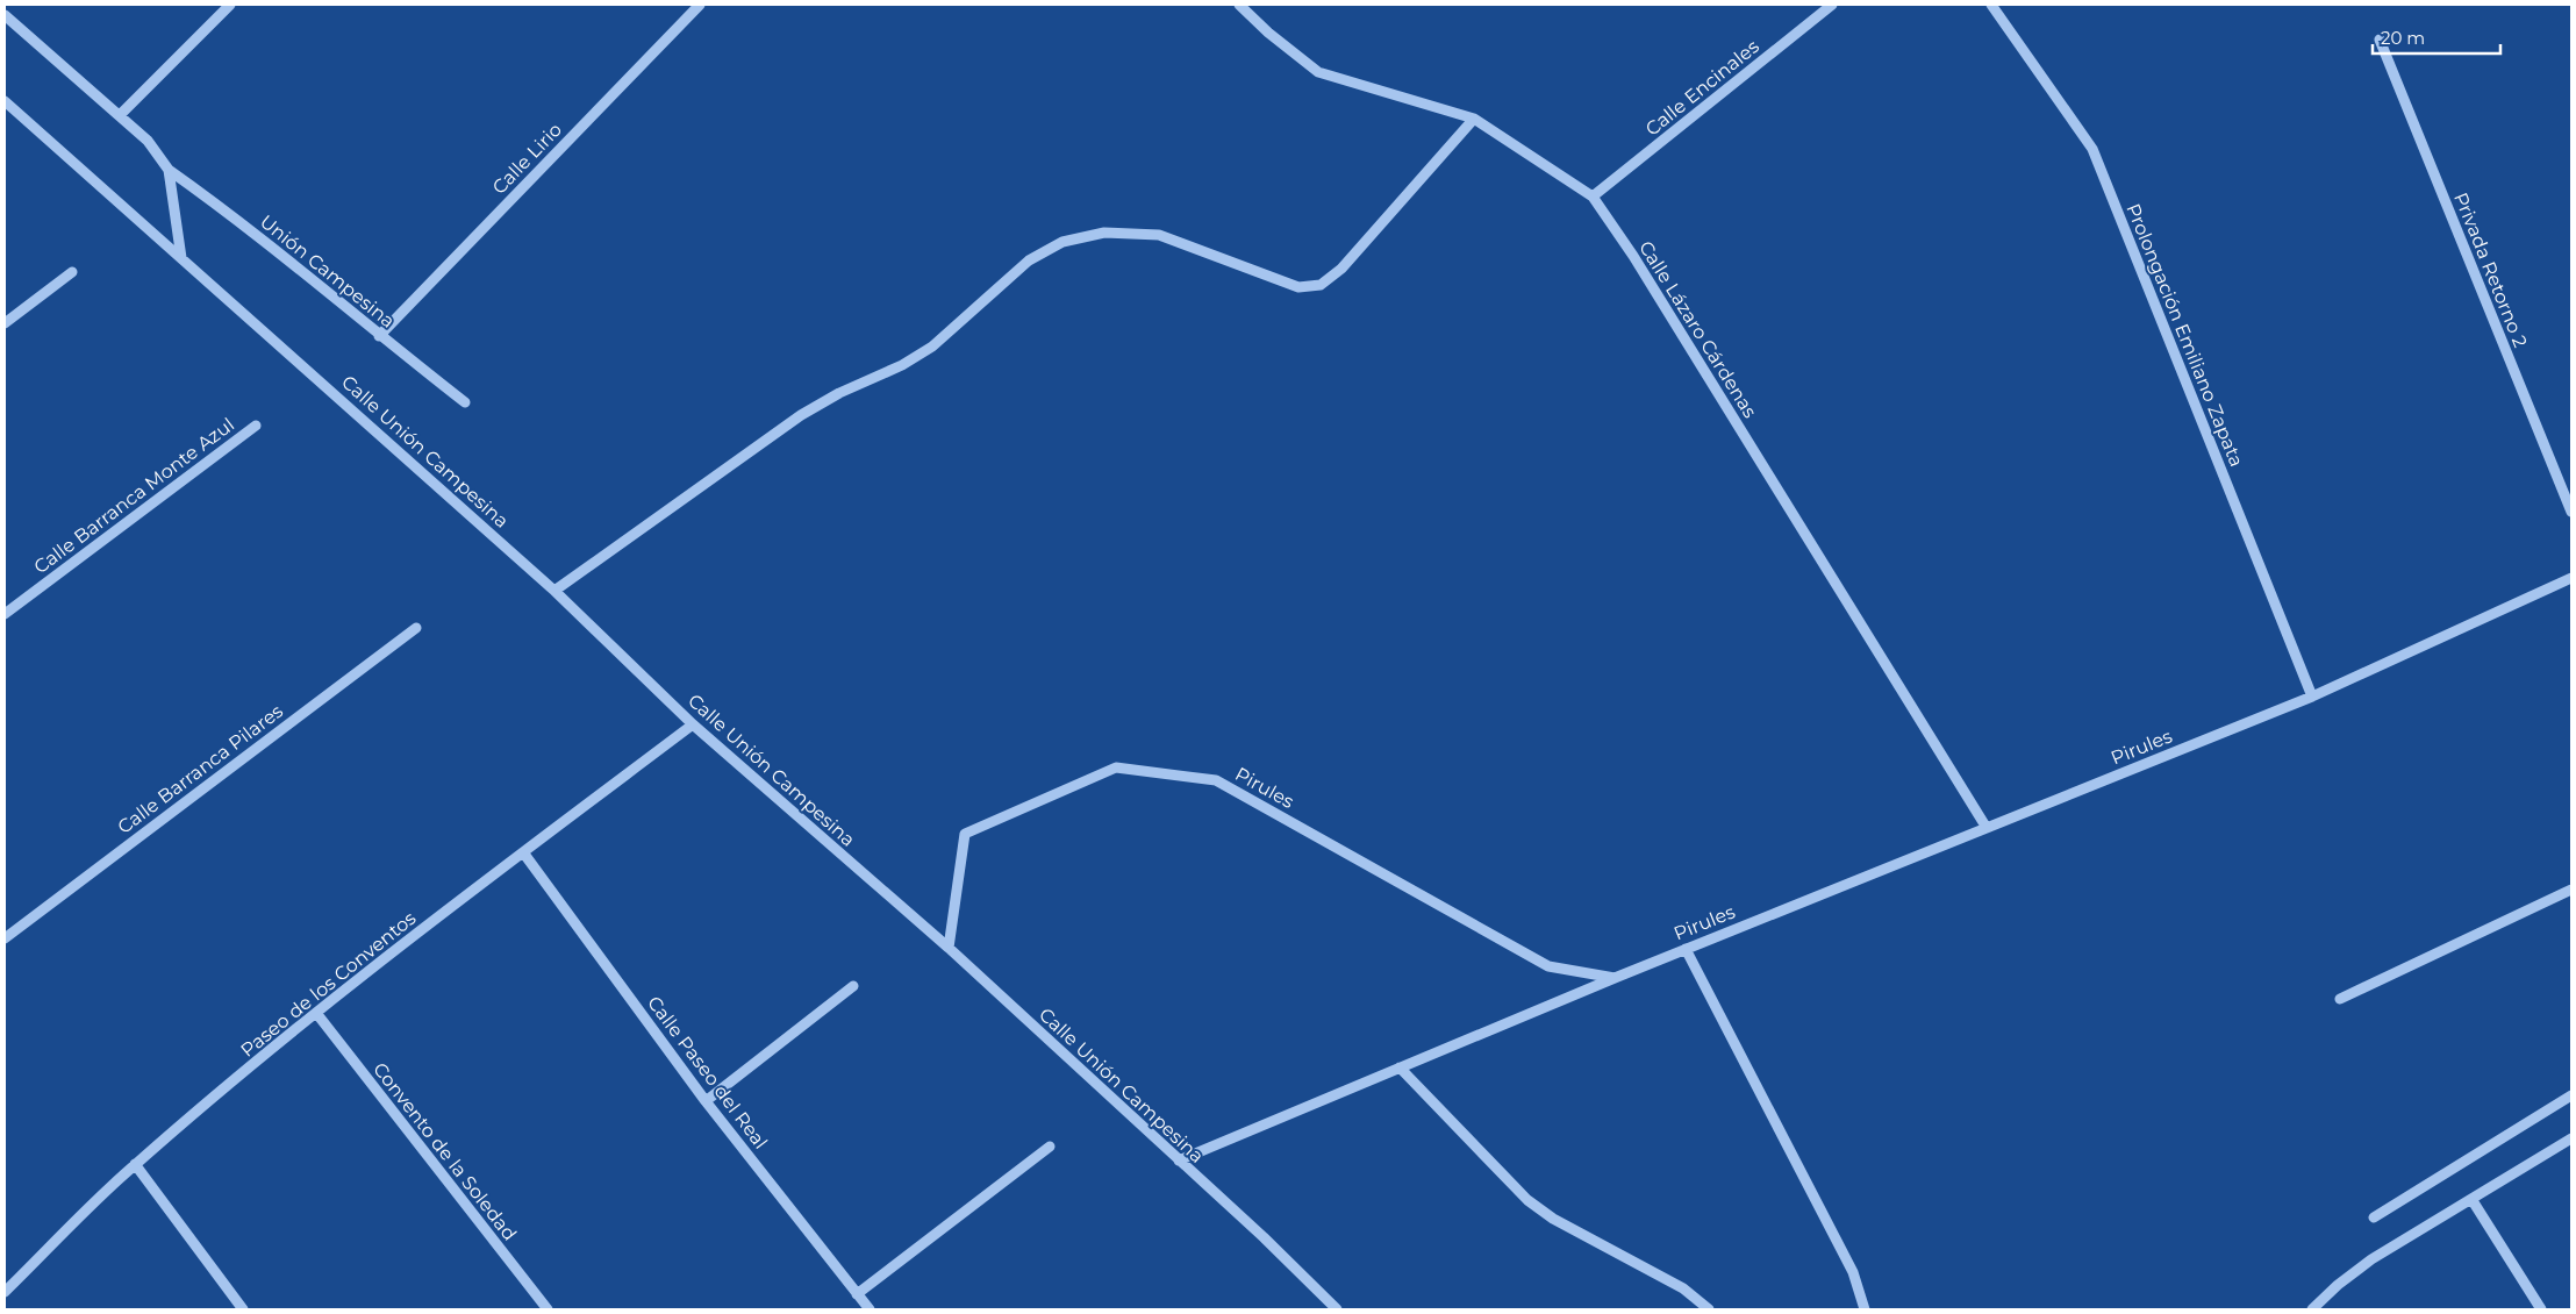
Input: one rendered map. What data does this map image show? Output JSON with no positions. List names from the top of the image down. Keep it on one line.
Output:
{"streets":{"street":["Calle Encinales","Calle Lirio","Privada Retorno 2","Unión Campesina","Calle Lázaro Cárdenas","Prolongación Emiliano Zapata","Calle Unión Campesina","Calle Barranca Monte Azul","Pirules","Calle Barranca Pilares","Paseo de los Conventos","Calle Paseo del Real","Convento de la Soledad"]},"crossings":[["Calle Encinales","Calle Lázaro Cárdenas"],["Calle Lirio","Unión Campesina"],["Calle Lázaro Cárdenas","Pirules"],["Prolongación Emiliano Zapata","Pirules"],["Calle Unión Campesina","Pirules"],["Calle Unión Campesina","Paseo de los Conventos"],["Paseo de los Conventos","Calle Paseo del Real"],["Paseo de los Conventos","Convento de la Soledad"]],"scale_bar":"20 m"}
